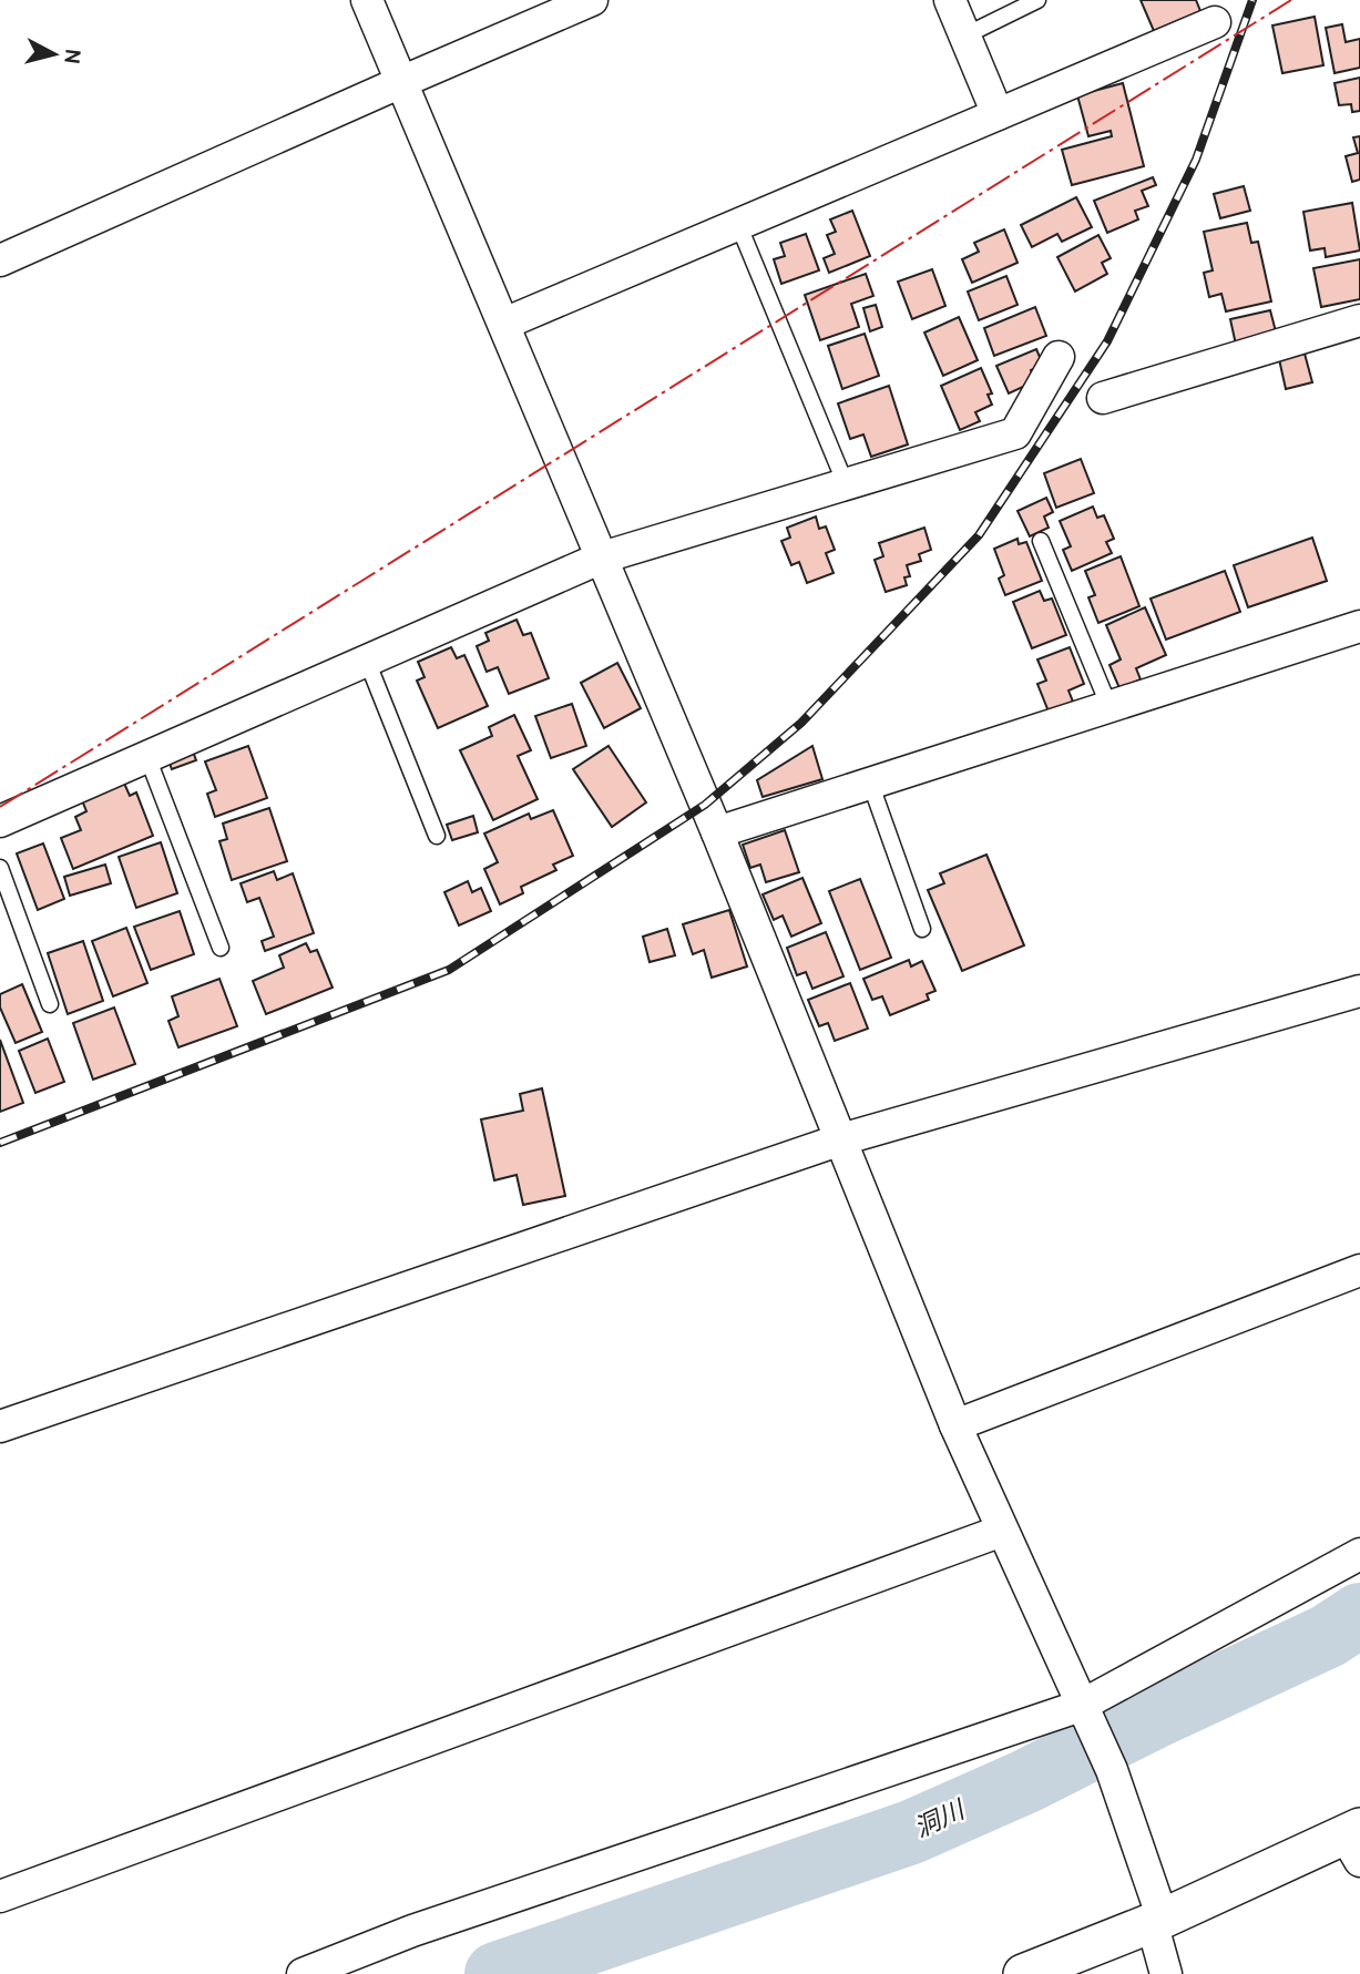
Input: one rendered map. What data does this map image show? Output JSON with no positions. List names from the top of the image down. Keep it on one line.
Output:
{"water":["洞川"],"north":"right"}
